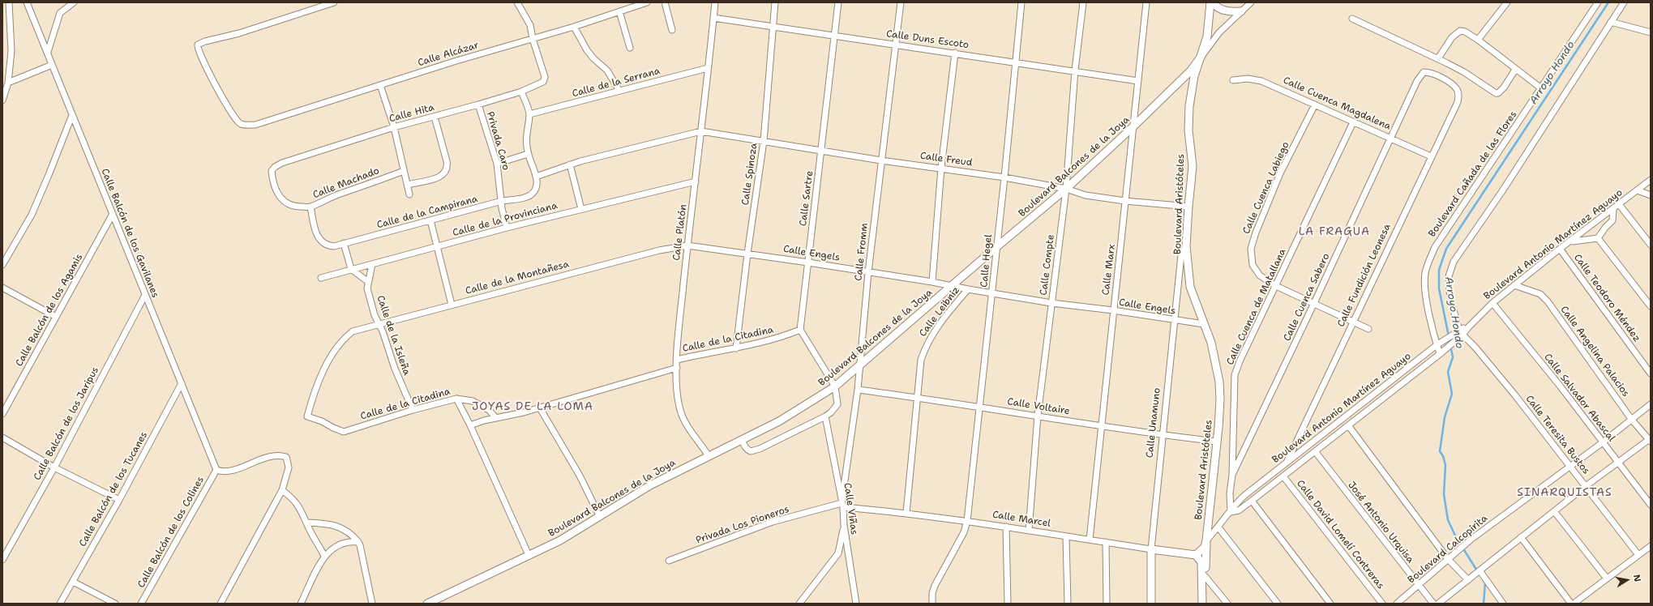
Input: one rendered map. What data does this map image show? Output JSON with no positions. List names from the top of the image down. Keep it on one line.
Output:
{"streets":{"street":["Calle Duns Escoto","Calle Alcázar","Calle de la Serrana","Calle Cuenca Magdalena","Calle Hita","Privada Caro","Calle Freud","Boulevard Balcones de la Joya","Calle Spinoza","Boulevard Cañada de las Flores","Calle Machado","Calle Cuenca Labiego","Calle Sartre","Boulevard Aristóteles","Calle de la Campirana","Calle de la Provinciana","Calle Platón","Calle Balcón de los Gavilanes","Boulevard Antonio Martínez Aguayo","Calle Fromm","Calle Engels","Calle Hegel","Calle Compte","Calle Marx","Calle Fundición Leonesa","Calle de la Montañesa","Calle Cuenca Sabero","Calle Teodoro Méndez","Calle Cuenca de Matallana","Calle Balcón de los Agamis","Calle Leibniz","Calle de la Isleña","Calle de la Citadina","Calle Angelina Palacios","Calle Salvador Abascal","Calle Voltaire","Calle Unamuno","Calle Balcón de los Jaripus","Calle Teresita Bustos","Calle Balcón de los Tucanes","Calle Viñas","Calle Marcel","José Antonio Urquisa","Privada Los Pioneros","Calle Balcón de los Colines","Calle David Lomelí Contreras","Boulevard Calcopirita"]},"crossings":[["Calle Duns Escoto","Calle Spinoza"],["Calle Duns Escoto","Calle Sartre"],["Calle Duns Escoto","Calle Platón"],["Calle Duns Escoto","Calle Fromm"],["Calle Duns Escoto","Calle Hegel"],["Calle Duns Escoto","Calle Compte"],["Calle Duns Escoto","Calle Marx"],["Calle Alcázar","Calle Hita"],["Calle de la Serrana","Calle Platón"],["Calle Cuenca Magdalena","Calle Cuenca Labiego"],["Calle Cuenca Magdalena","Calle Fundición Leonesa"],["Calle Cuenca Magdalena","Calle Cuenca Sabero"],["Calle Cuenca Magdalena","Calle Cuenca de Matallana"],["Calle Hita","Privada Caro"],["Calle Hita","Calle Machado"],["Privada Caro","Calle de la Campirana"],["Privada Caro","Calle de la Provinciana"],["Calle Freud","Boulevard Balcones de la Joya"],["Calle Freud","Calle Spinoza"],["Calle Freud","Calle Sartre"],["Calle Freud","Boulevard Aristóteles"],["Calle Freud","Calle Platón"],["Calle Freud","Calle Fromm"],["Calle Freud","Calle Hegel"],["Calle Freud","Calle Compte"],["Calle Freud","Calle Marx"],["Boulevard Balcones de la Joya","Boulevard Aristóteles"],["Boulevard Balcones de la Joya","Calle Platón"],["Boulevard Balcones de la Joya","Calle Fromm"],["Boulevard Balcones de la Joya","Calle Hegel"],["Boulevard Balcones de la Joya","Calle Compte"],["Boulevard Balcones de la Joya","Calle Marx"],["Boulevard Balcones de la Joya","Calle Leibniz"],["Calle Spinoza","Calle Engels"],["Calle Spinoza","Calle de la Citadina"],["Boulevard Cañada de las Flores","Boulevard Antonio Martínez Aguayo"],["Calle Machado","Calle de la Campirana"],["Calle Cuenca Labiego","Calle Fundición Leonesa"],["Calle Cuenca Labiego","Calle Cuenca Sabero"],["Calle Cuenca Labiego","Calle Cuenca de Matallana"],["Calle Sartre","Calle Engels"],["Calle Sartre","Calle de la Citadina"],["Boulevard Aristóteles","Boulevard Antonio Martínez Aguayo"],["Boulevard Aristóteles","Calle Engels"],["Boulevard Aristóteles","Calle Voltaire"],["Boulevard Aristóteles","Calle Unamuno"],["Boulevard Aristóteles","Calle Marcel"],["Calle de la Provinciana","Calle Platón"],["Calle de la Provinciana","Calle de la Isleña"],["Calle Platón","Calle Engels"],["Calle Platón","Calle de la Montañesa"],["Calle Platón","Calle de la Citadina"],["Calle Balcón de los Gavilanes","Calle Balcón de los Agamis"],["Calle Balcón de los Gavilanes","Calle Balcón de los Jaripus"],["Calle Balcón de los Gavilanes","Calle Balcón de los Tucanes"],["Calle Balcón de los Gavilanes","Calle Balcón de los Colines"],["Boulevard Antonio Martínez Aguayo","Calle Fundición Leonesa"],["Boulevard Antonio Martínez Aguayo","Calle Teodoro Méndez"],["Boulevard Antonio Martínez Aguayo","Calle Cuenca de Matallana"],["Boulevard Antonio Martínez Aguayo","Calle Angelina Palacios"],["Boulevard Antonio Martínez Aguayo","Calle Salvador Abascal"],["Boulevard Antonio Martínez Aguayo","Calle Teresita Bustos"],["Boulevard Antonio Martínez Aguayo","José Antonio Urquisa"],["Boulevard Antonio Martínez Aguayo","Calle David Lomelí Contreras"],["Calle Fromm","Calle Engels"],["Calle Fromm","Calle Voltaire"],["Calle Fromm","Calle Viñas"],["Calle Fromm","Calle Marcel"],["Calle Fromm","Privada Los Pioneros"],["Calle Engels","Calle Hegel"],["Calle Engels","Calle Compte"],["Calle Engels","Calle Marx"],["Calle Engels","Calle de la Montañesa"],["Calle Engels","Calle Leibniz"],["Calle Engels","Calle Unamuno"],["Calle Hegel","Calle Voltaire"],["Calle Hegel","Calle Marcel"],["Calle Compte","Calle Voltaire"],["Calle Compte","Calle Marcel"],["Calle Marx","Calle Voltaire"],["Calle Marx","Calle Marcel"],["Calle Fundición Leonesa","Calle Cuenca Sabero"],["Calle de la Montañesa","Calle de la Isleña"],["Calle de la Montañesa","Calle de la Citadina"],["Calle Cuenca Sabero","Calle Cuenca de Matallana"],["Calle Leibniz","Calle Voltaire"],["Calle Leibniz","Calle Marcel"],["Calle de la Isleña","Calle de la Citadina"],["Calle Angelina Palacios","Boulevard Calcopirita"],["Calle Salvador Abascal","Boulevard Calcopirita"],["Calle Voltaire","Calle Unamuno"],["Calle Unamuno","Calle Marcel"],["Calle Teresita Bustos","Boulevard Calcopirita"],["Calle Viñas","Calle Marcel"],["Calle Viñas","Privada Los Pioneros"],["Calle Marcel","Privada Los Pioneros"],["José Antonio Urquisa","Boulevard Calcopirita"]],"districts":["LA FRAGUA","JOYAS DE LA LOMA","SINARQUISTAS"],"water":["Arroyo Hondo"],"north":"right"}
